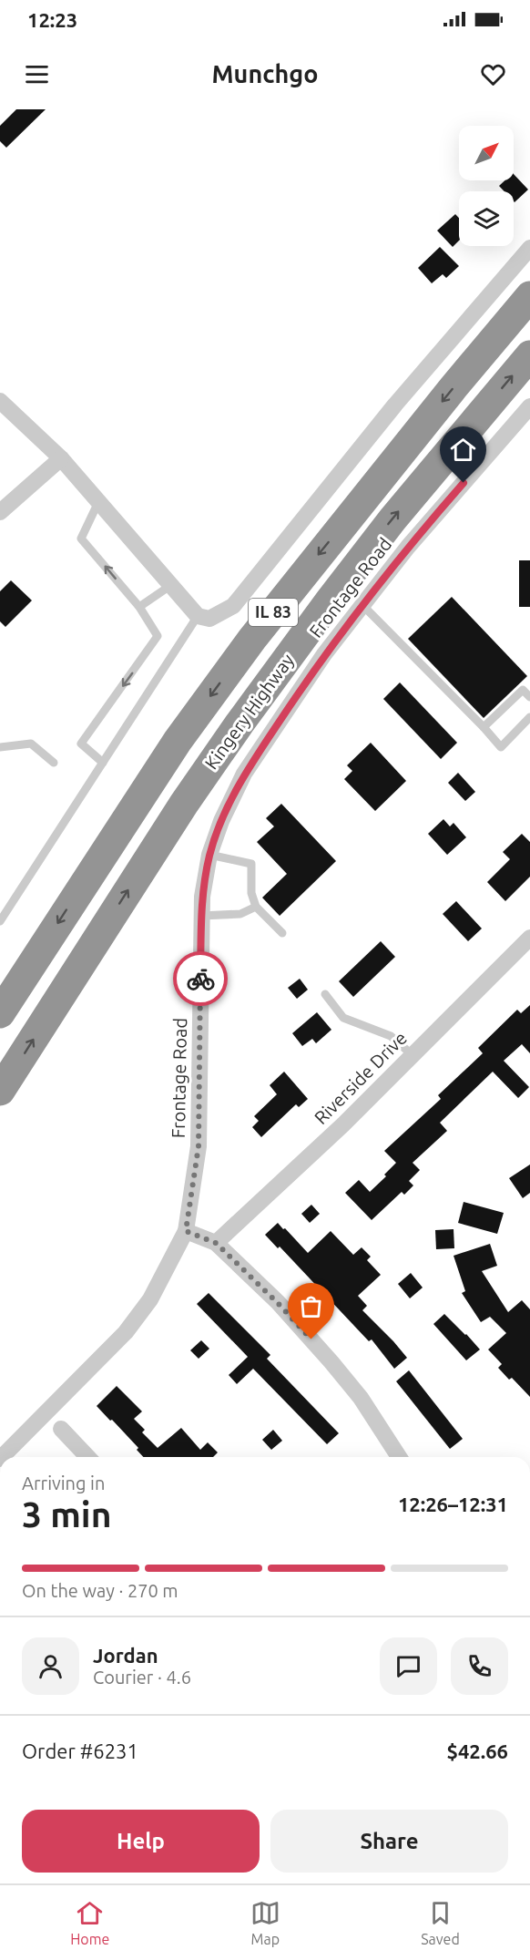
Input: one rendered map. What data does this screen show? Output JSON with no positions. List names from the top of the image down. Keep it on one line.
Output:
{"streets":{"highway":["IL 83","Kingery Highway"],"street":["Frontage Road","Riverside Drive"]},"north":"top right","page":{"status":"12:23","header":"Munchgo","heading":["3 min","Arriving in","12:26–12:31"],"panel":["Jordan","Courier · 4.6","Order #6231","$42.66"],"bar":"On the way · 270 m","buttons":["Help","Share"],"tabs":["Home","Map","Saved"]}}
